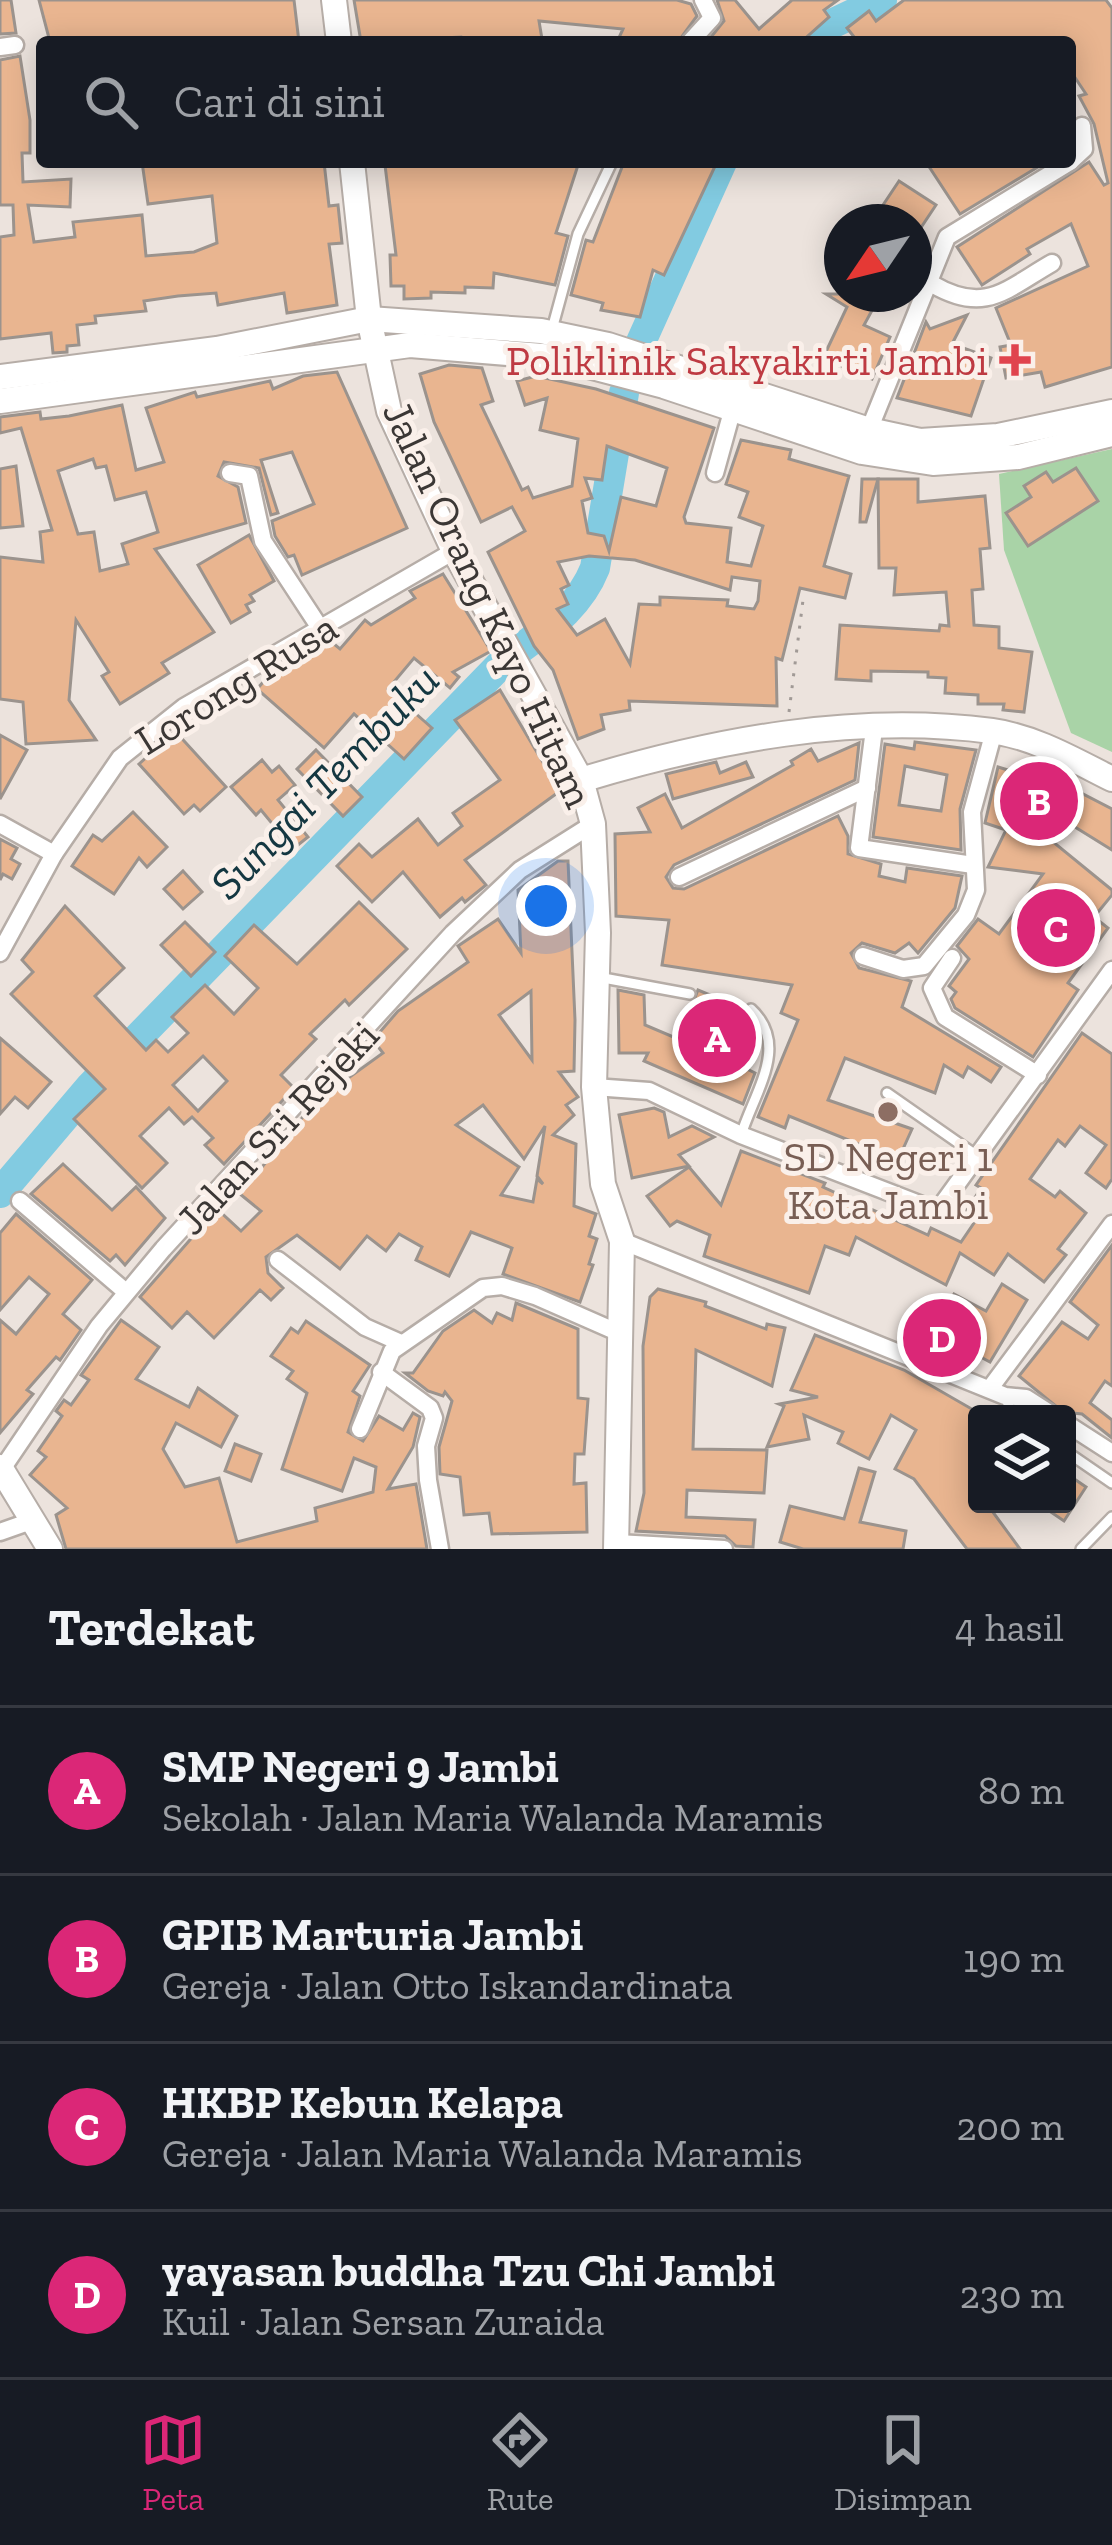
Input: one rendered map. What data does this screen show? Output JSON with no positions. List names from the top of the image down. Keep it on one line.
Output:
{"streets":{"main road":["Jalan Orang Kayo Hitam"],"street":["Lorong Rusa","Jalan Sri Rejeki"]},"crossings":[["Jalan Orang Kayo Hitam","Lorong Rusa"],["Jalan Orang Kayo Hitam","Jalan Sri Rejeki"]],"water":["Sungai Tembuku"],"places":{"health":["Poliklinik Sakyakirti Jambi"],"other":["SD Negeri 1 Kota Jambi"]},"north":"bottom left","page":{"search":"Cari di sini","pins":["B","C","A","D"],"heading":["Terdekat","4 hasil"],"list":[{"mark":"A","name":"SMP Negeri 9 Jambi","note":"Sekolah · Jalan Maria Walanda Maramis","value":"80 m"},{"mark":"B","name":"GPIB Marturia Jambi","note":"Gereja · Jalan Otto Iskandardinata","value":"190 m"},{"mark":"C","name":"HKBP Kebun Kelapa","note":"Gereja · Jalan Maria Walanda Maramis","value":"200 m"},{"mark":"D","name":"yayasan buddha Tzu Chi Jambi","note":"Kuil · Jalan Sersan Zuraida","value":"230 m"}],"nav":["Peta","Rute","Disimpan"]}}
